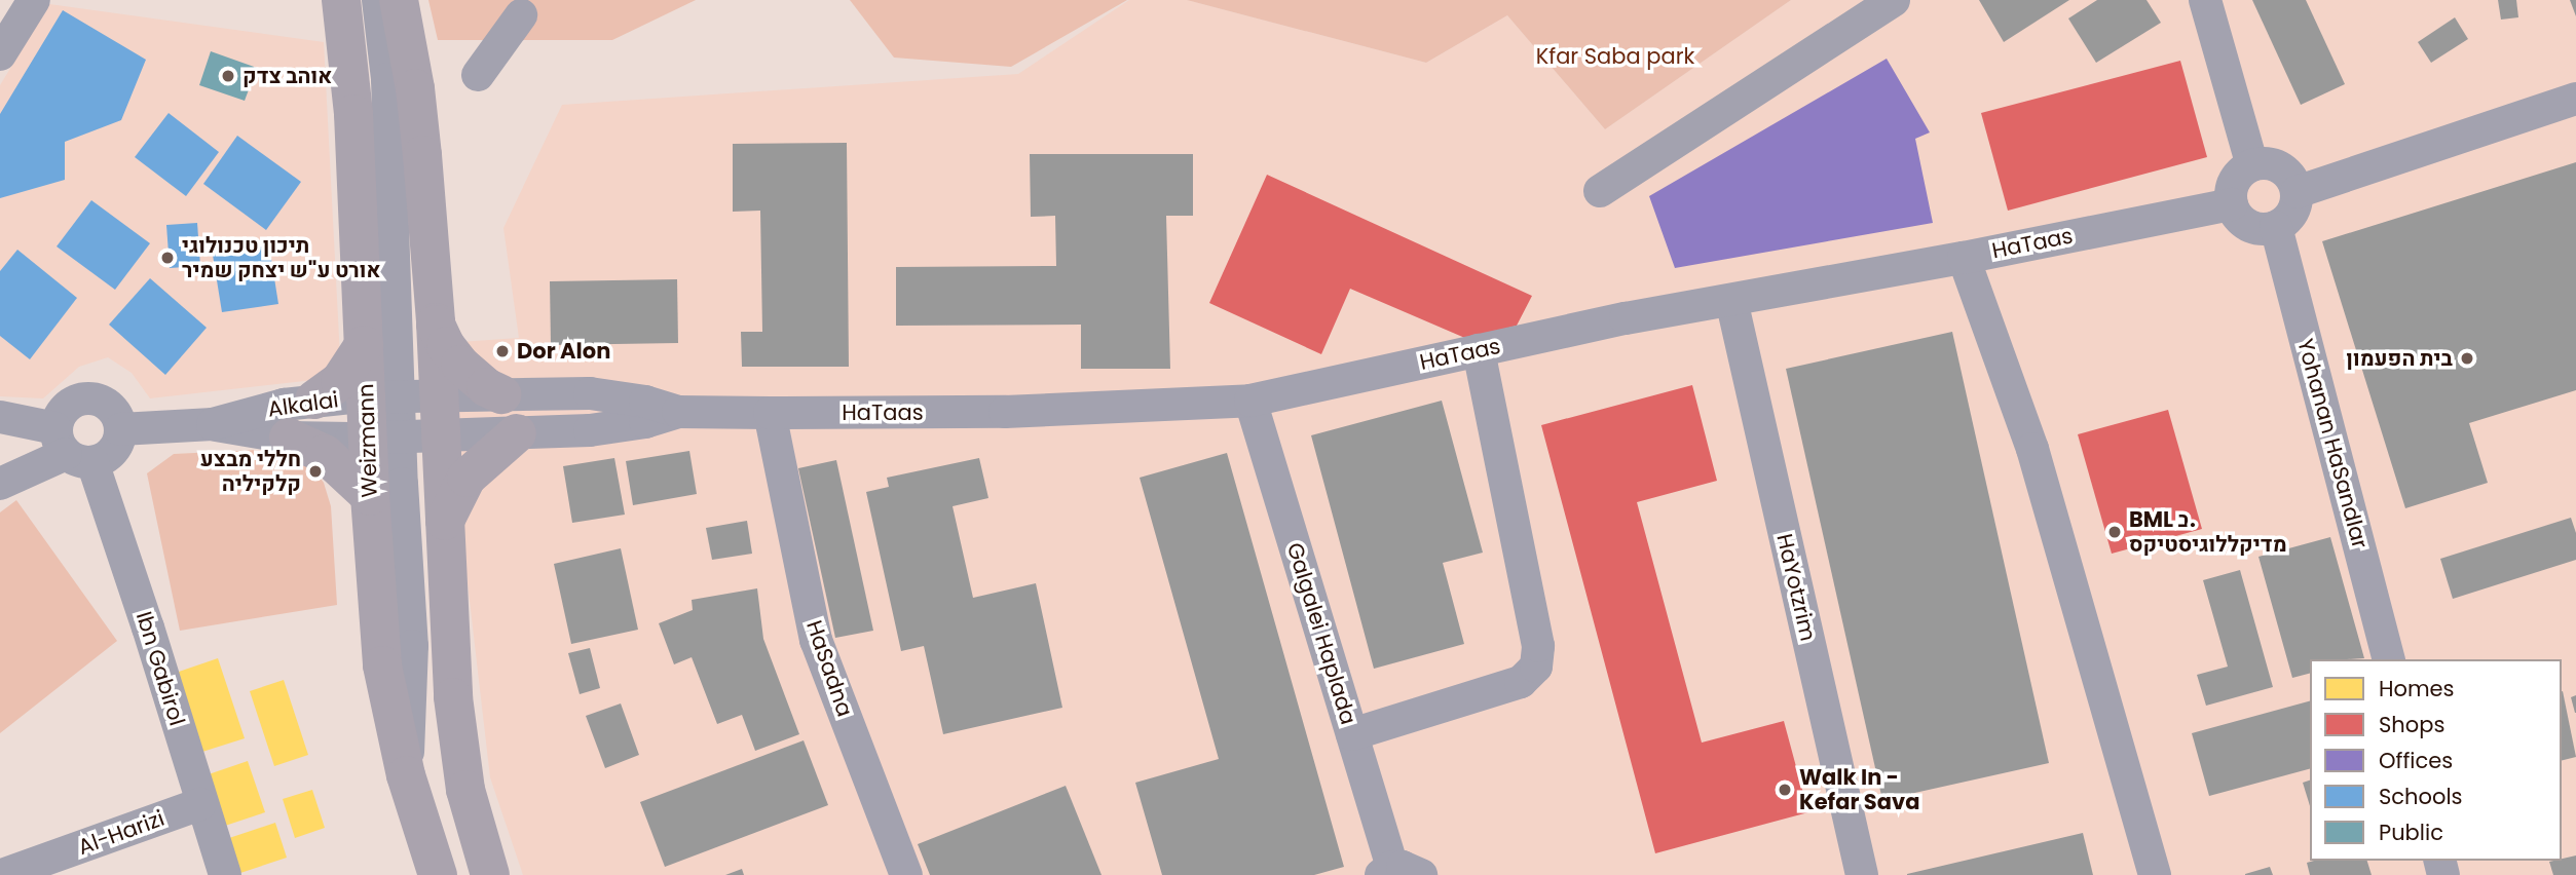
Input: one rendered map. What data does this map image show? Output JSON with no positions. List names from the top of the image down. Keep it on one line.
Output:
{"streets":{"main road":["Weizmann"],"street":["HaTaas","Alkalai","Yohanan HaSandlar","HaYotzrim","Galgalei Haplada","Ibn Gabirol","HaSadna","Al-Harizi"]},"crossings":[["HaTaas","Alkalai"],["HaTaas","Weizmann"],["HaTaas","Yohanan HaSandlar"],["HaTaas","HaYotzrim"],["HaTaas","Galgalei Haplada"],["HaTaas","HaSadna"],["Alkalai","Weizmann"],["Alkalai","Ibn Gabirol"],["Ibn Gabirol","Al-Harizi"]],"parks":["Kfar Saba park"],"places":["אוהב צדק","תיכון טכנולוגי אורט ע\"ש יצחק שמיר","Dor Alon","בית הפעמון","חללי מבצע קלקיליה","BML ב. מדיקללוגיסטיקס","Walk In - Kefar Sava"],"legend":["Homes","Shops","Offices","Schools","Public"]}
